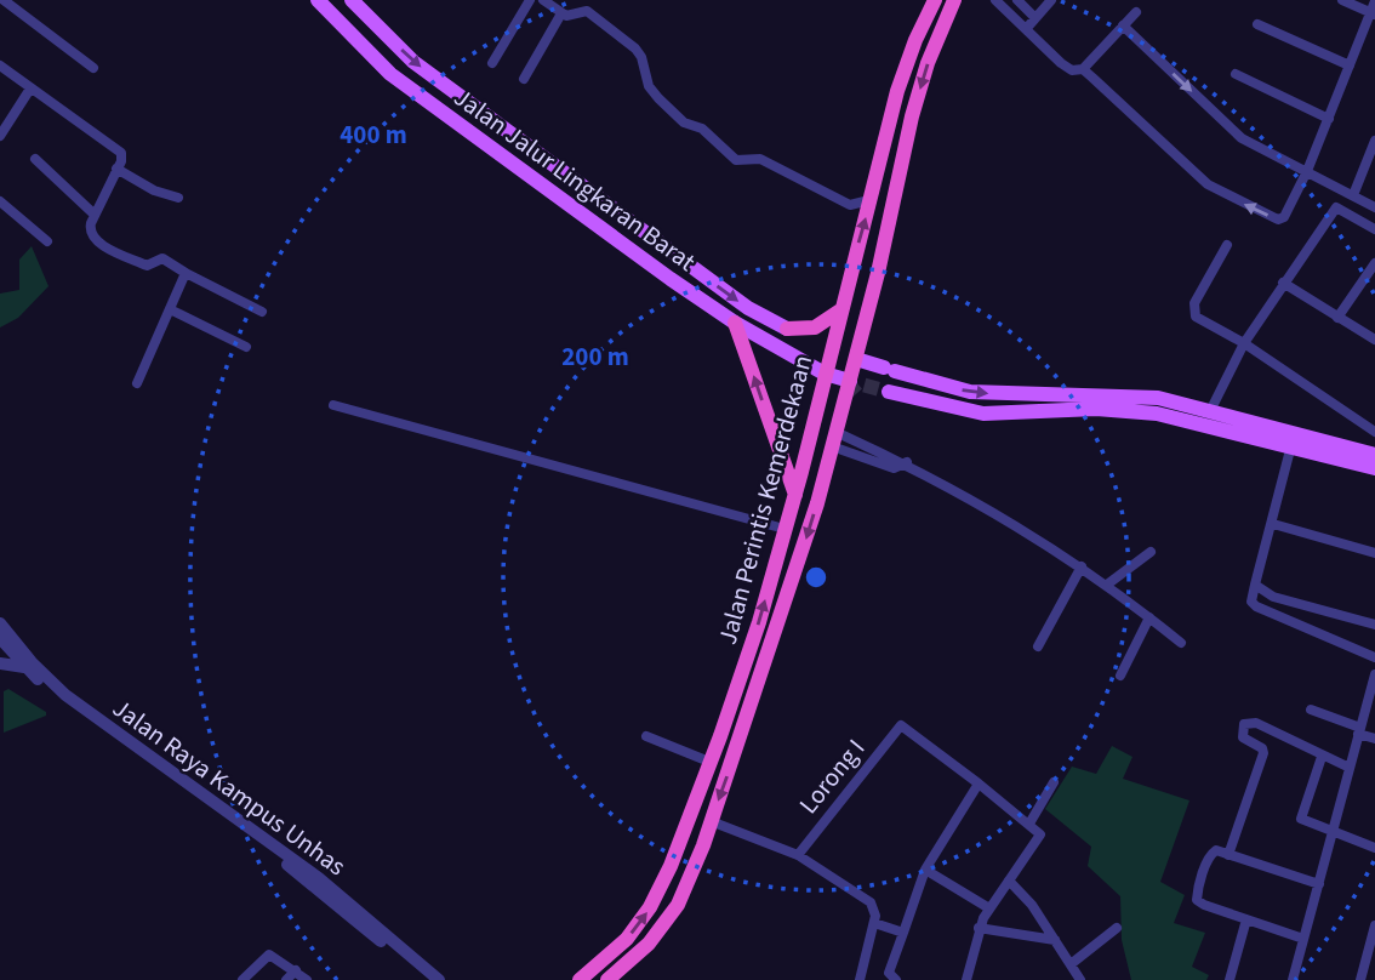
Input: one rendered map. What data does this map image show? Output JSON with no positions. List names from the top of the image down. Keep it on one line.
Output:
{"streets":{"highway":["Jalan Perintis Kemerdekaan"],"main road":["Jalan Jalur Lingkaran Barat"],"street":["Lorong I","Jalan Raya Kampus Unhas"]},"crossings":[["Jalan Jalur Lingkaran Barat","Jalan Perintis Kemerdekaan"]],"rings":["400 m","200 m"]}
